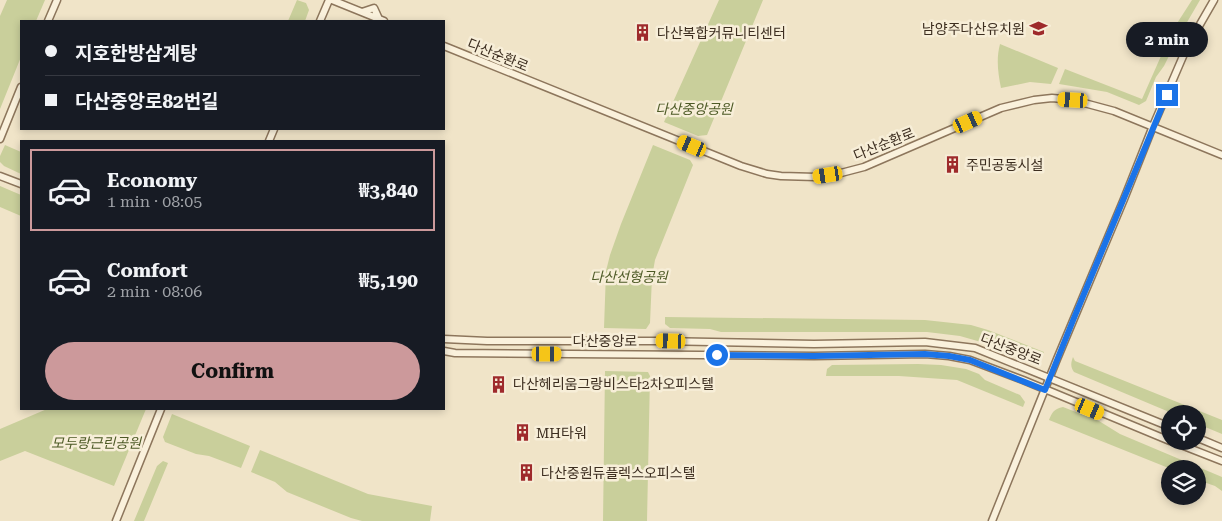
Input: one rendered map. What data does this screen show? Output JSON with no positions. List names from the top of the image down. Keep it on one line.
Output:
{"streets":{"street":["다산순환로","다산중앙로"]},"parks":["다산중앙공원","다산선형공원","모두랑근린공원"],"places":{"school or university":["남양주다산유치원"],"building":["다산복합커뮤니티센터","주민공동시설","다산헤리움그랑비스타2차오피스텔","MH타워","다산중원듀플렉스오피스텔"]},"page":{"banner":["지호한방삼계탕","다산중앙로82번길"],"bubble":"2 min","list":[{"name":"Economy","note":"1 min · 08:05","value":"₩3,840"},{"name":"Comfort","note":"2 min · 08:06","value":"₩5,190"}],"buttons":"Confirm"}}
